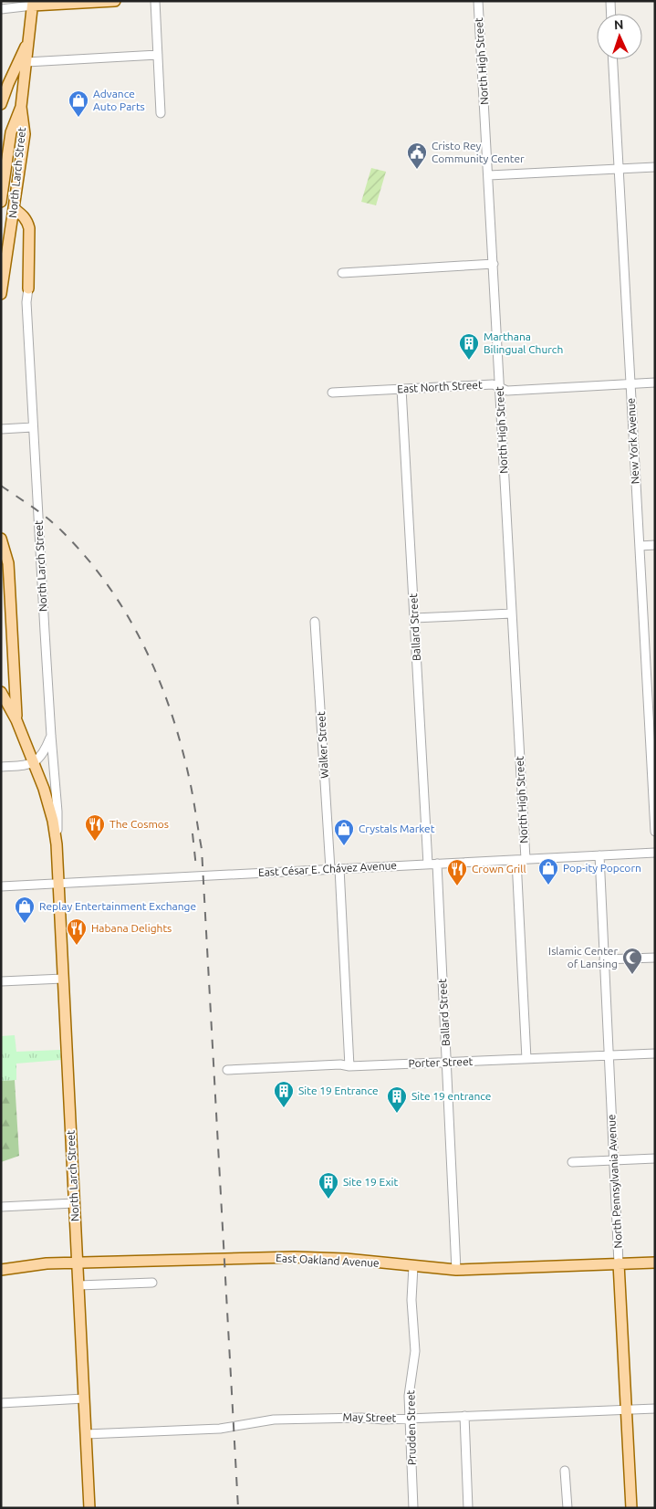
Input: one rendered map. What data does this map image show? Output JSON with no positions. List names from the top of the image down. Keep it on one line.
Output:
{"streets":{"main road":["North Larch Street","North Pennsylvania Avenue","East Oakland Avenue"],"street":["North High Street","East North Street","New York Avenue","Ballard Street","Walker Street","East César E. Chávez Avenue","Porter Street","May Street","Prudden Street"]},"crossings":[["North High Street","East North Street"],["North High Street","East César E. Chávez Avenue"],["North High Street","Porter Street"],["North Larch Street","East César E. Chávez Avenue"],["North Larch Street","East Oakland Avenue"],["North Larch Street","May Street"],["East North Street","New York Avenue"],["East North Street","Ballard Street"],["Ballard Street","East César E. Chávez Avenue"],["Ballard Street","Porter Street"],["Ballard Street","East Oakland Avenue"],["Walker Street","East César E. Chávez Avenue"],["East César E. Chávez Avenue","North Pennsylvania Avenue"],["Porter Street","North Pennsylvania Avenue"],["North Pennsylvania Avenue","East Oakland Avenue"],["North Pennsylvania Avenue","May Street"],["East Oakland Avenue","Prudden Street"],["May Street","Prudden Street"]],"places":{"shop":["Advance Auto Parts","Crystals Market","Pop-ity Popcorn","Replay Entertainment Exchange"],"public building":["Cristo Rey Community Center"],"building":["Marthana Bilingual Church","Site 19 Entrance","Site 19 entrance","Site 19 Exit"],"restaurant":["The Cosmos","Crown Grill","Habana Delights"],"mosque":["Islamic Center of Lansing"]},"north":"top"}
